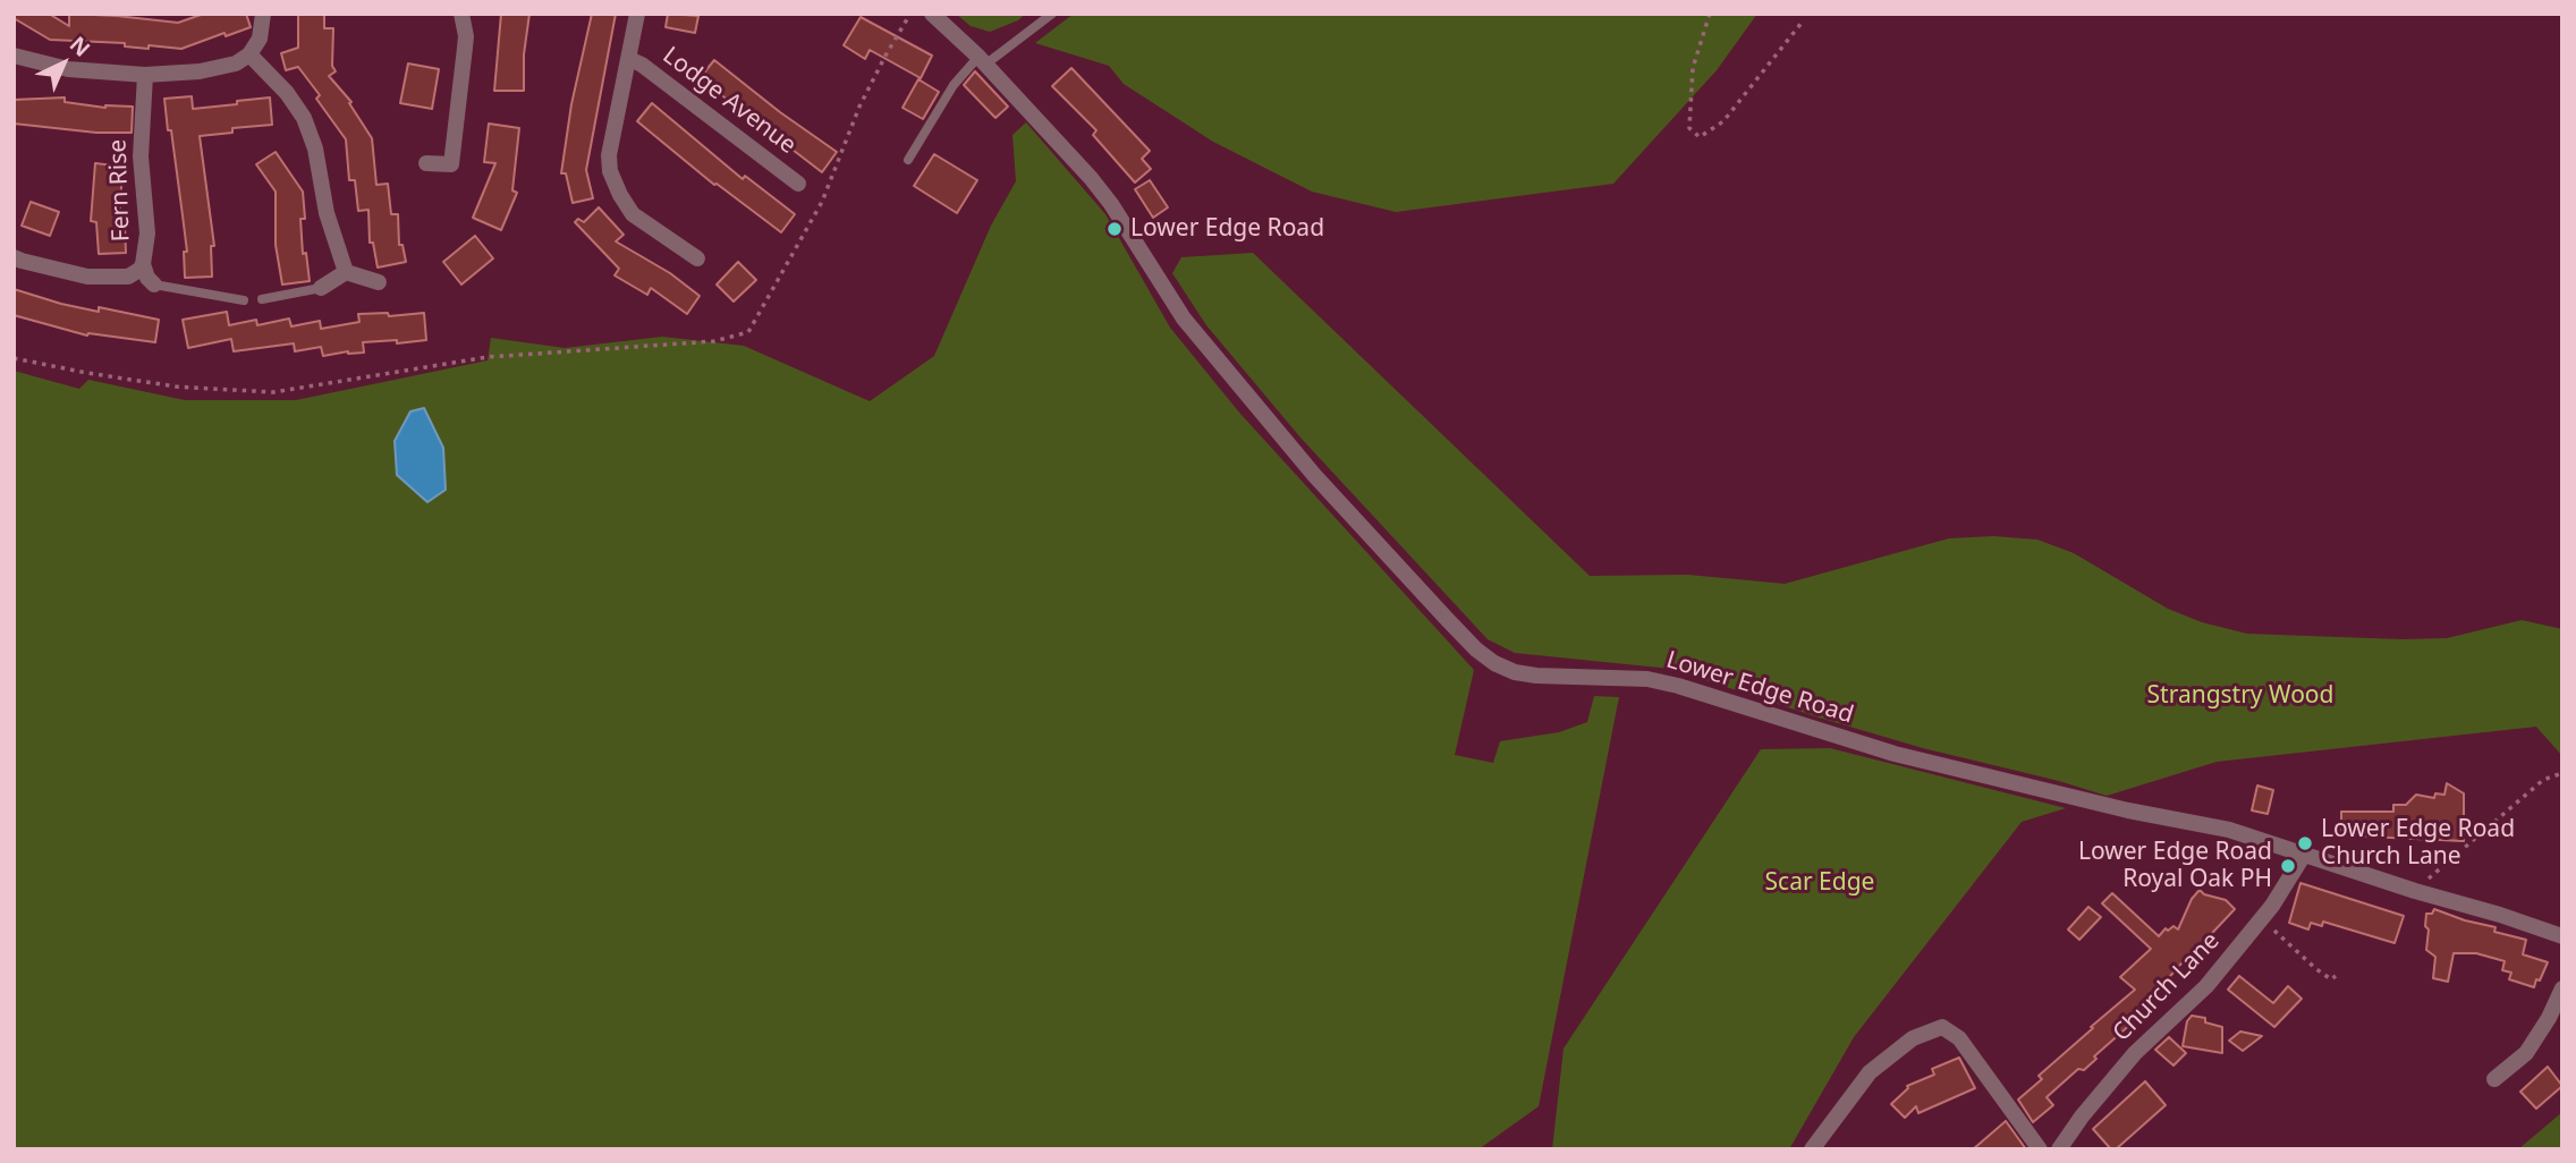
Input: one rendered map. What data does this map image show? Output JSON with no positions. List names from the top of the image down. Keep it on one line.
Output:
{"streets":{"street":["Lodge Avenue","Fern Rise","Lower Edge Road","Church Lane"]},"crossings":[["Lower Edge Road","Church Lane"]],"parks":["Strangstry Wood","Scar Edge"],"places":["Lower Edge Road","Lower Edge Road Church Lane","Lower Edge Road Royal Oak PH"],"north":"top right"}
